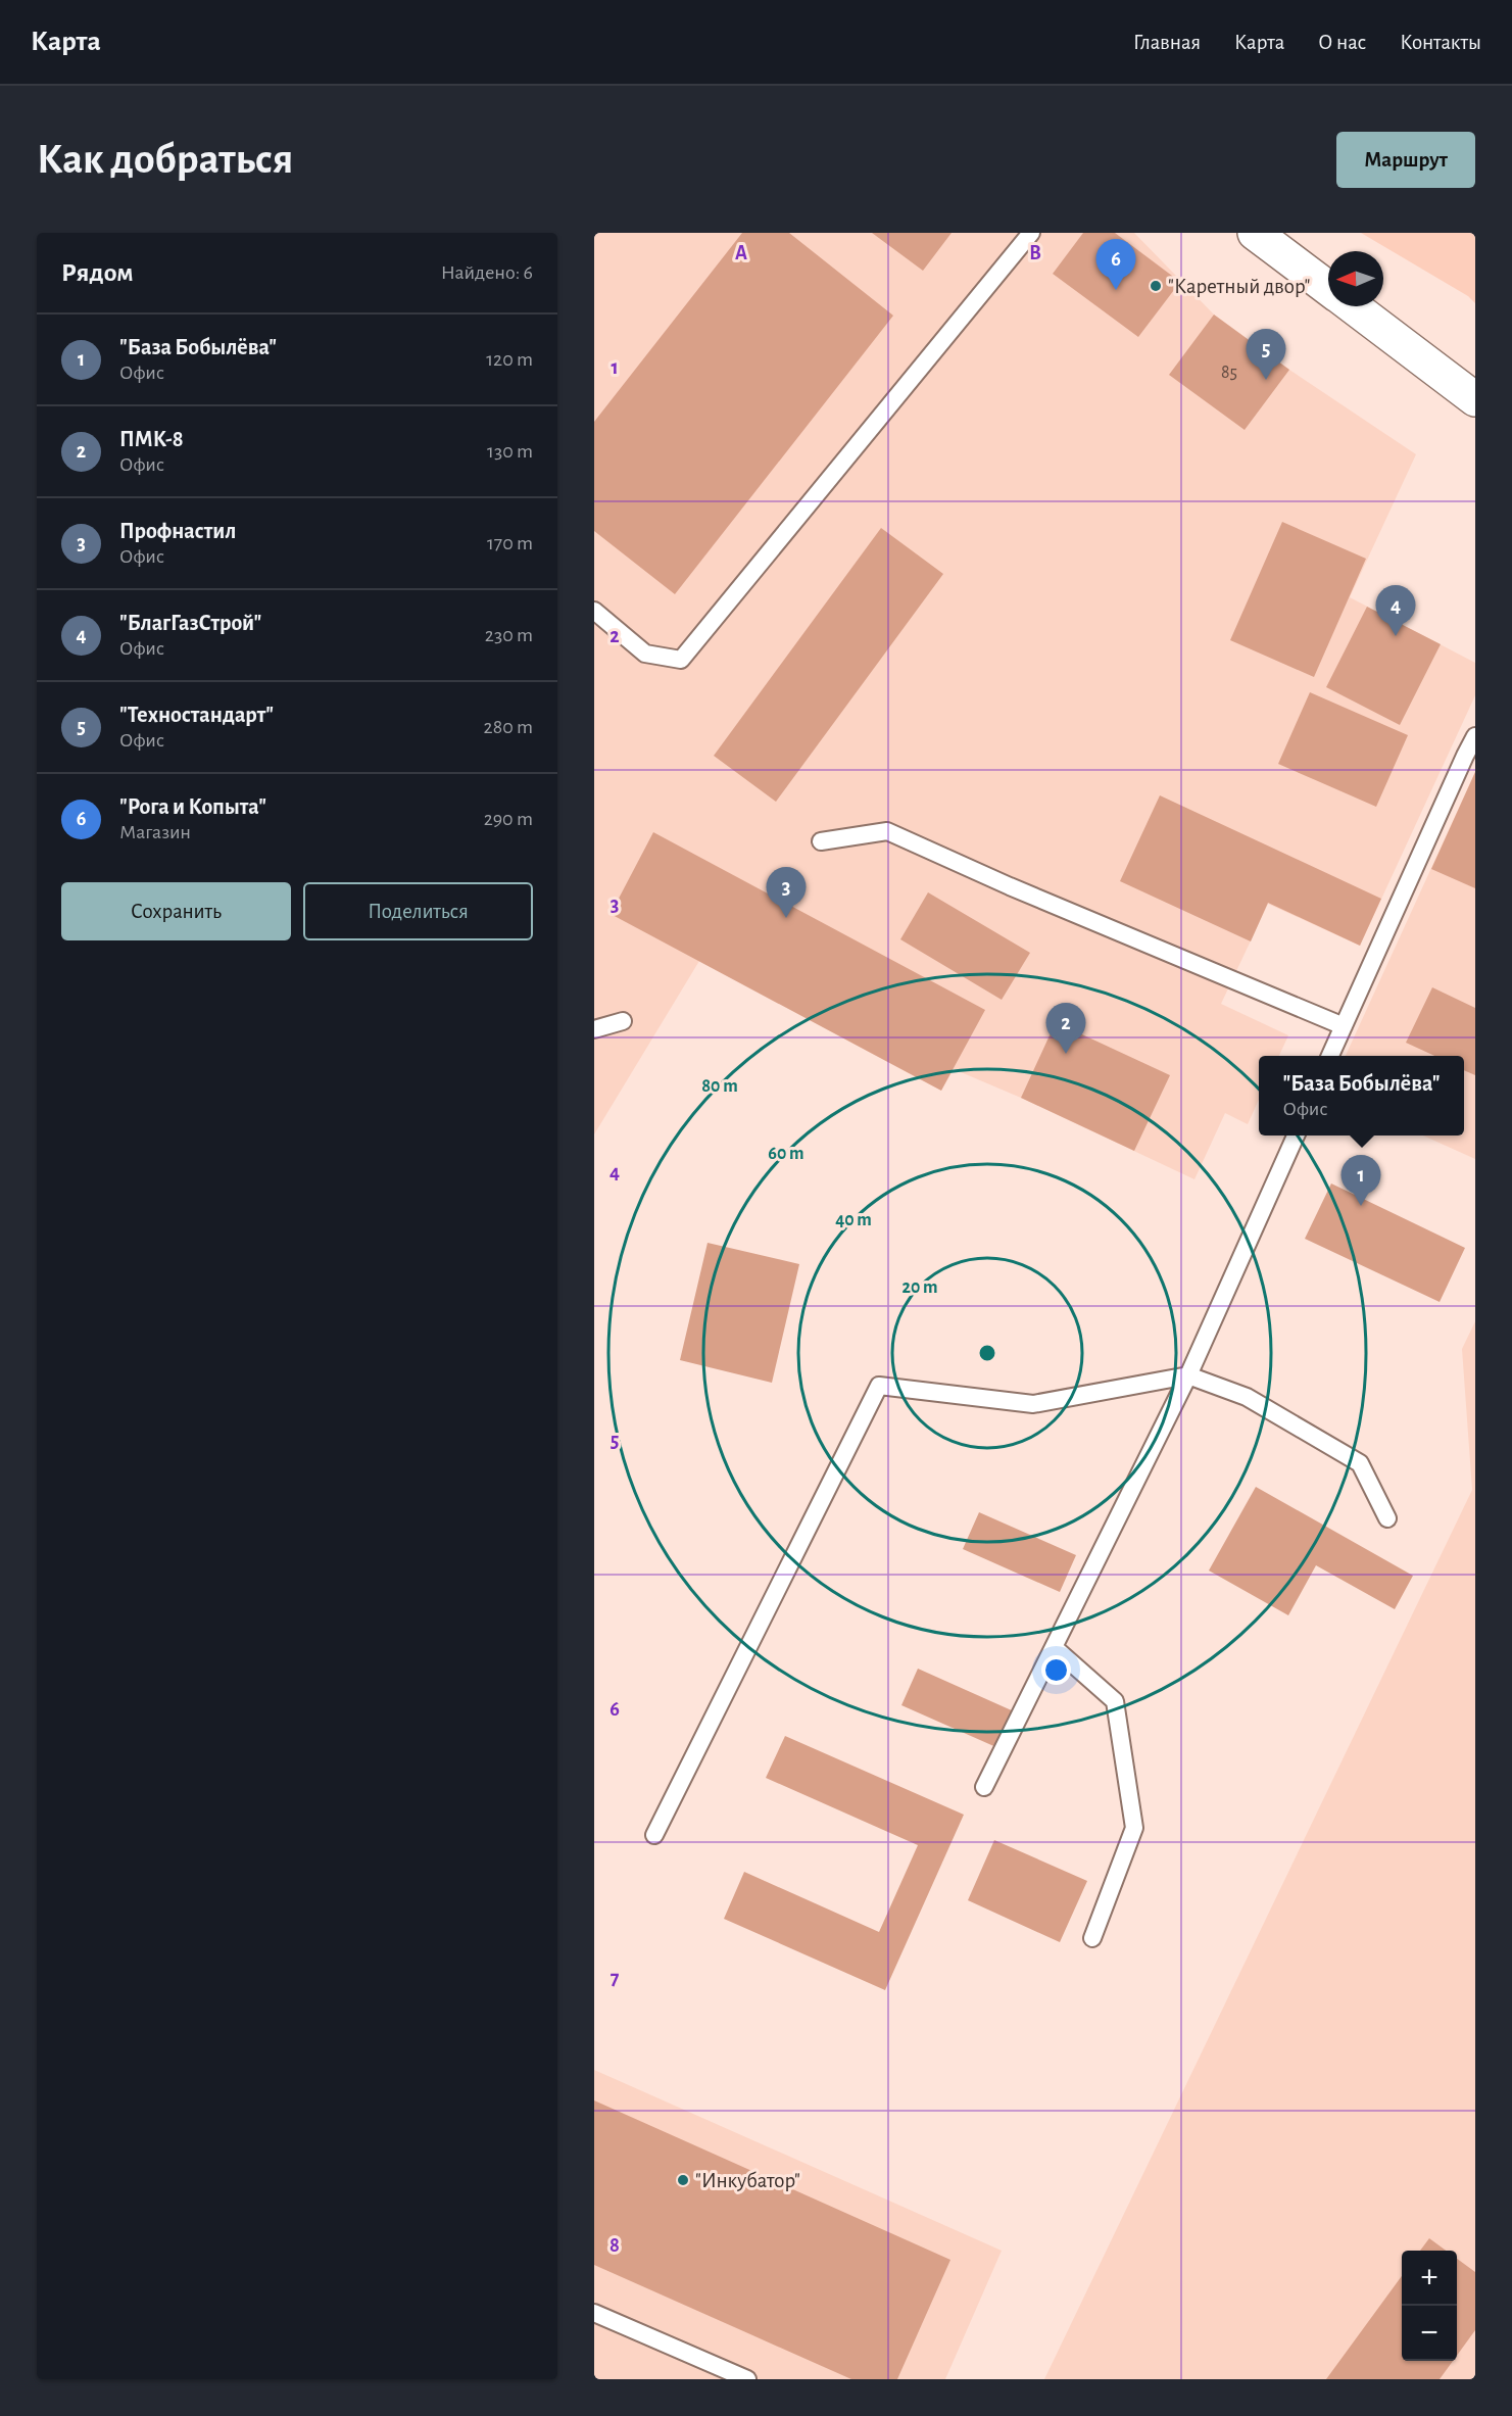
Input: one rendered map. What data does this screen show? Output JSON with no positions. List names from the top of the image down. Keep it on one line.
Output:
{"places":["\"Каретный двор\"","\"Инкубатор\""],"house_numbers":["85"],"north":"left","page":{"header":"Карта","nav":["Главная","Карта","О нас","Контакты"],"buttons":["Маршрут",["Сохранить","Поделиться"]],"title":"Как добраться","heading":["Рядом","Найдено: 6"],"pins":["6","5","4","3","2","1"],"list":[{"mark":"1","name":"\"База Бобылёва\"","note":"Офис","value":"120 m"},{"mark":"2","name":"ПМК-8","note":"Офис","value":"130 m"},{"mark":"3","name":"Профнастил","note":"Офис","value":"170 m"},{"mark":"4","name":"\"БлагГазСтрой\"","note":"Офис","value":"230 m"},{"mark":"5","name":"\"Техностандарт\"","note":"Офис","value":"280 m"},{"mark":"6","name":"\"Рога и Копыта\"","note":"Магазин","value":"290 m"}],"popup":["\"База Бобылёва\"","Офис"],"map_buttons":["+","−"]},"grid":{"columns":["A","B"],"rows":["1","2","3","4","5","6","7","8"]},"rings":["80 m","60 m","40 m","20 m"]}
